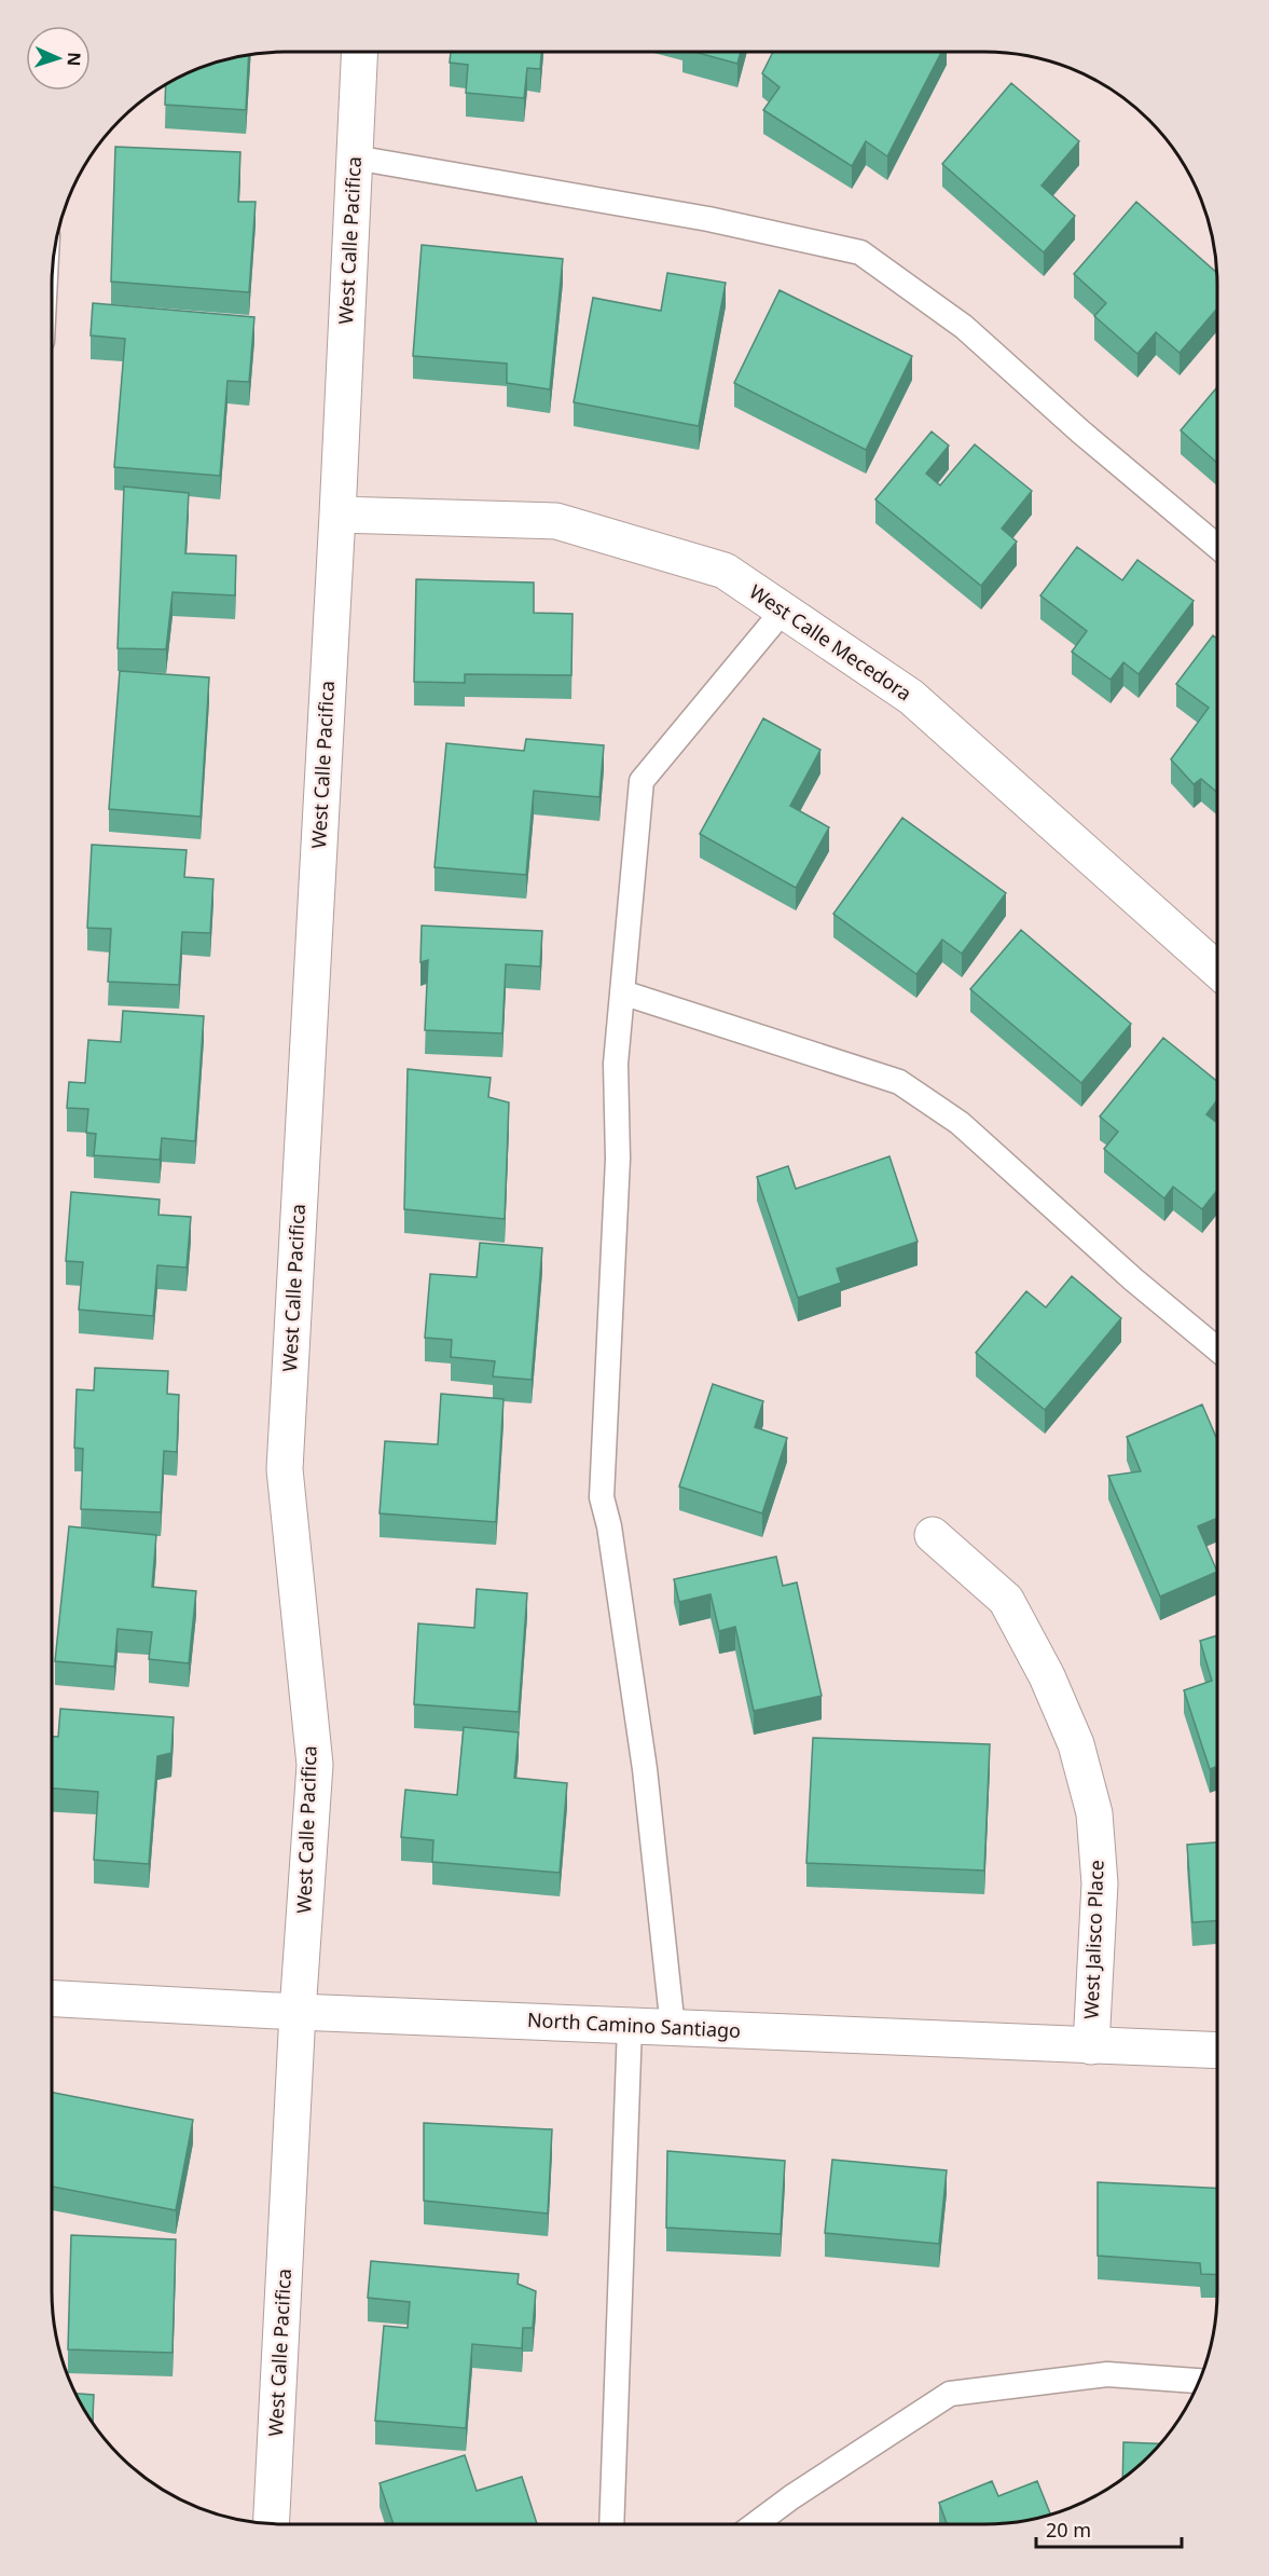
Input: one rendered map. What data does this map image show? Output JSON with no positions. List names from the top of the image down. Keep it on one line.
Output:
{"streets":{"street":["West Calle Pacifica","West Calle Mecedora","West Jalisco Place","North Camino Santiago"]},"crossings":[["West Calle Pacifica","West Calle Mecedora"],["West Calle Pacifica","North Camino Santiago"],["West Jalisco Place","North Camino Santiago"]],"scale_bar":"20 m","north":"right"}
